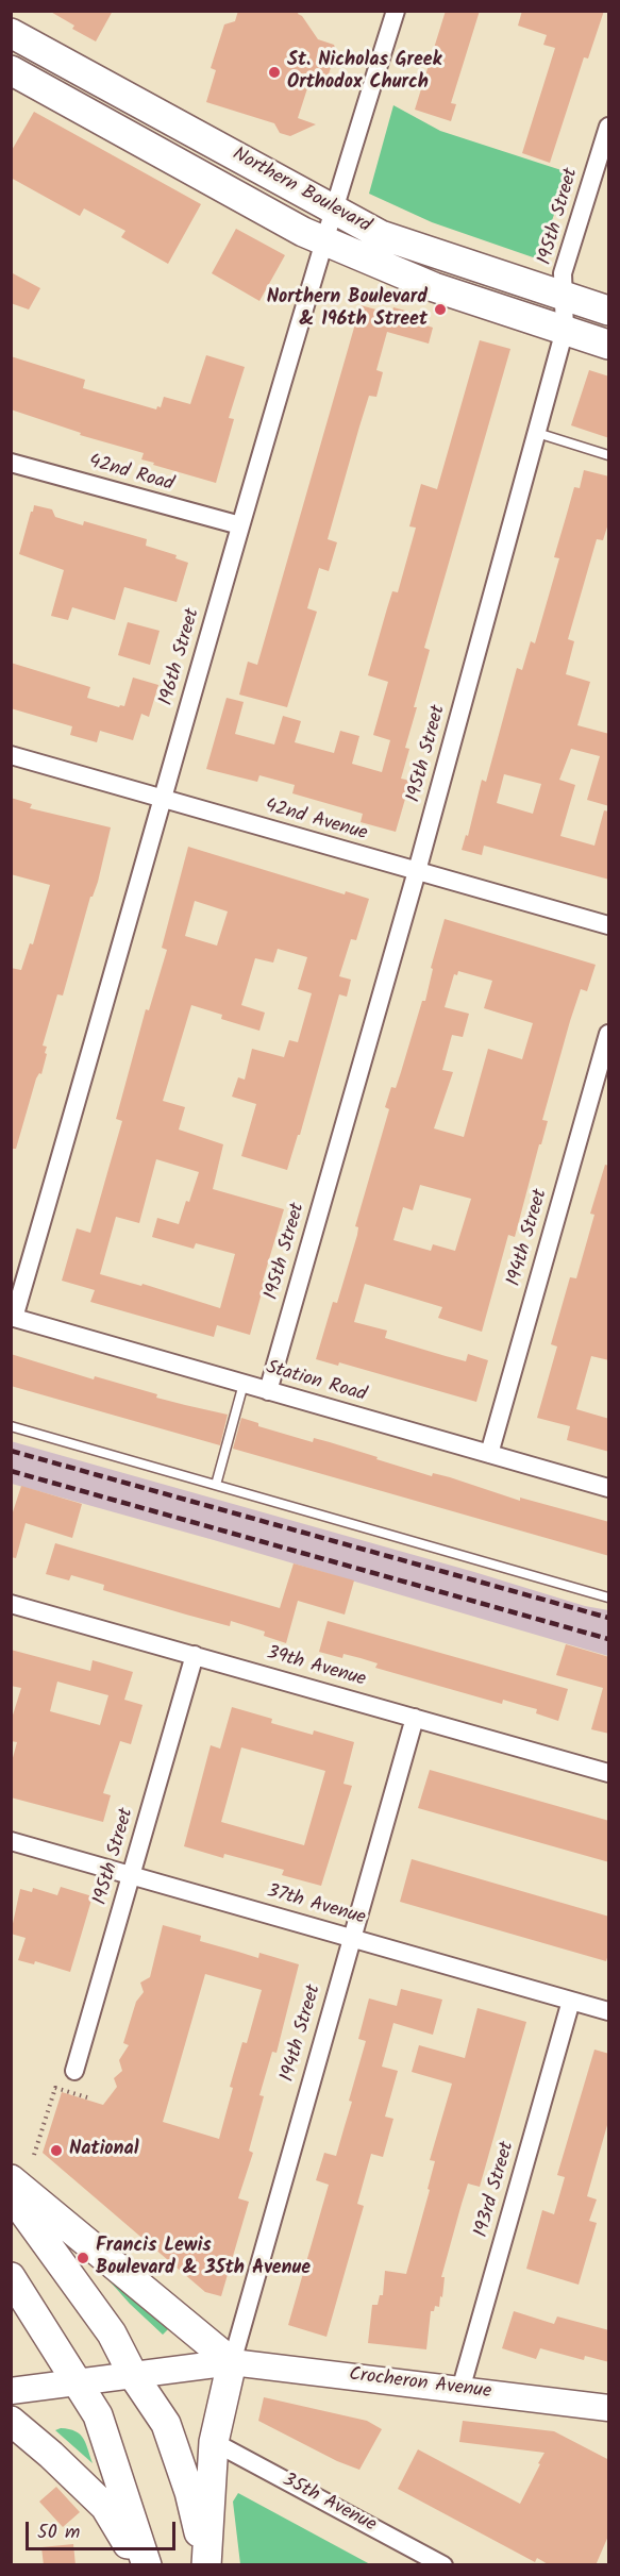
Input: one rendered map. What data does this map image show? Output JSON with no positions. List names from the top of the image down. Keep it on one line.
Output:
{"streets":{"main road":["Northern Boulevard"],"street":["195th Street","42nd Road","196th Street","42nd Avenue","194th Street","Station Road","39th Avenue","37th Avenue","193rd Street","Crocheron Avenue","35th Avenue"]},"crossings":[["Northern Boulevard","195th Street"],["Northern Boulevard","196th Street"],["195th Street","42nd Avenue"],["195th Street","Station Road"],["195th Street","39th Avenue"],["195th Street","37th Avenue"],["42nd Road","196th Street"],["196th Street","42nd Avenue"],["196th Street","Station Road"],["194th Street","Station Road"],["194th Street","39th Avenue"],["194th Street","37th Avenue"],["194th Street","Crocheron Avenue"],["37th Avenue","193rd Street"],["193rd Street","Crocheron Avenue"]],"places":["St. Nicholas Greek Orthodox Church","Northern Boulevard & 196th Street","National","Francis Lewis Boulevard & 35th Avenue"],"scale_bar":"50 m"}
